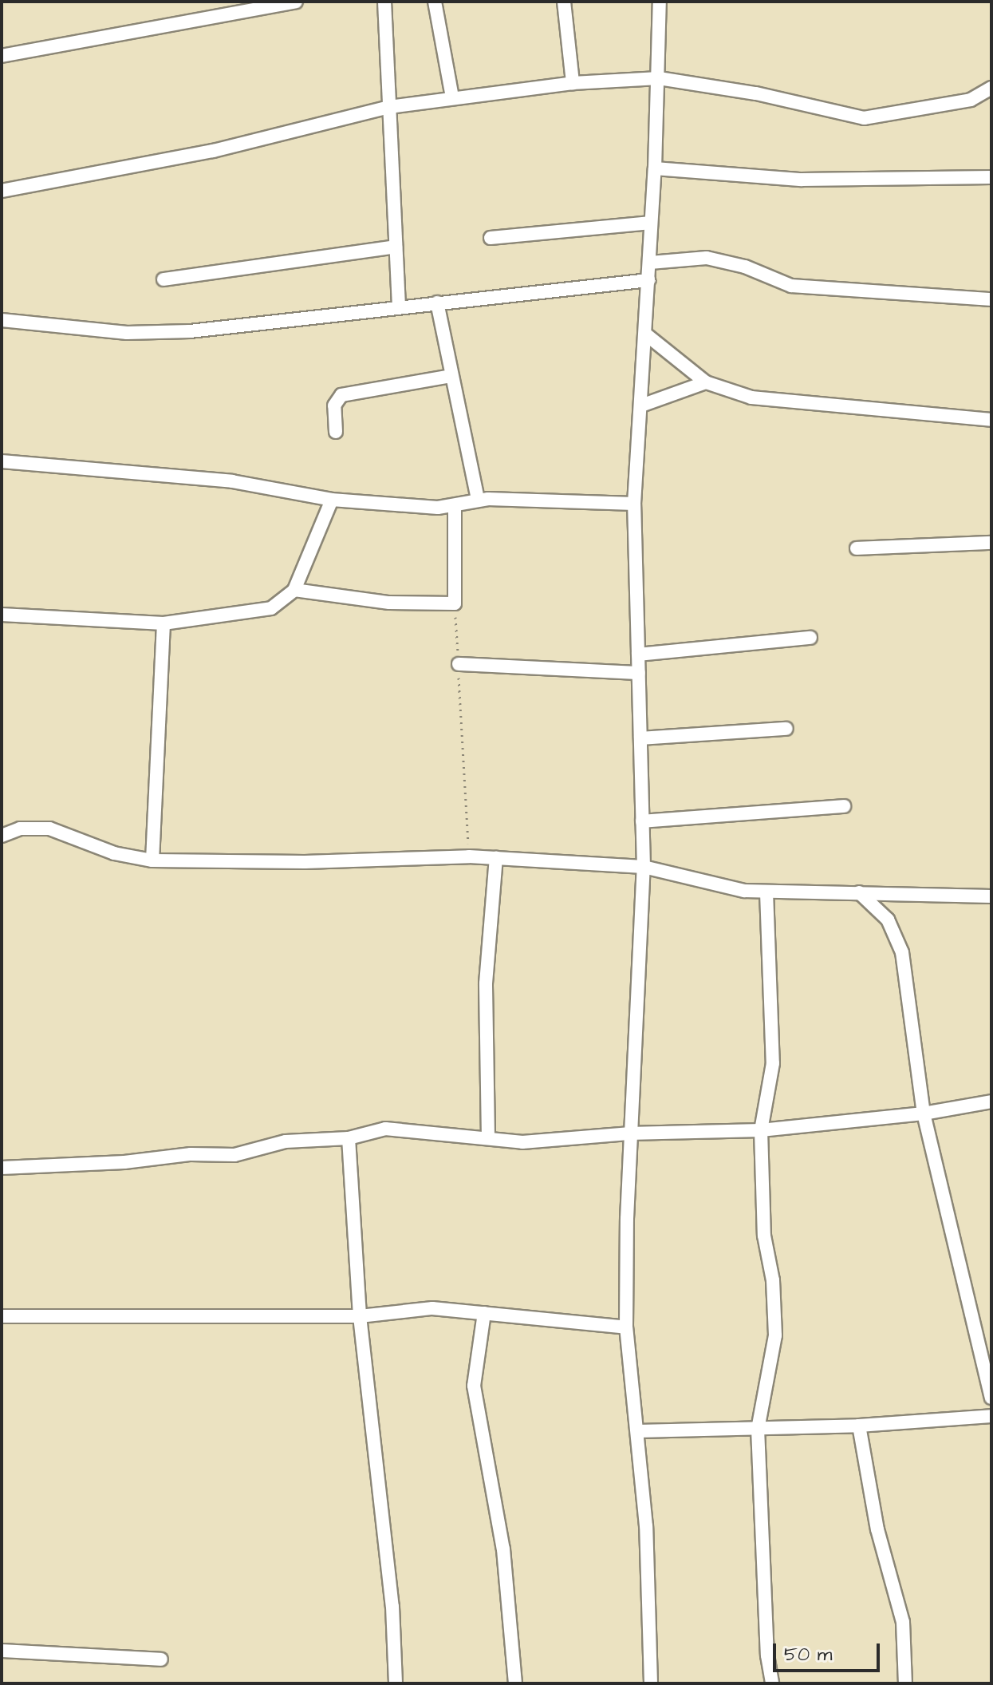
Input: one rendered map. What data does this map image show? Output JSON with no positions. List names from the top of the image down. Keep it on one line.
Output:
{"scale_bar":"50 m"}
